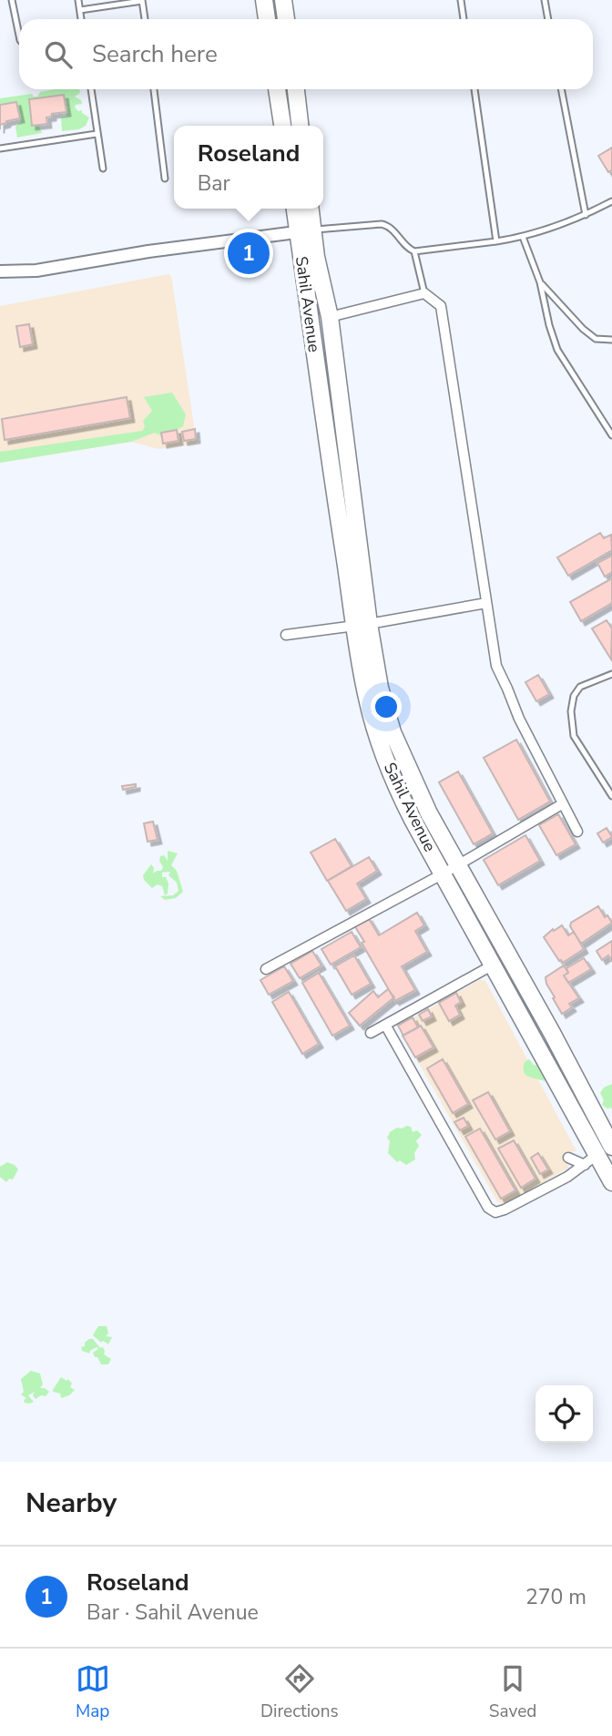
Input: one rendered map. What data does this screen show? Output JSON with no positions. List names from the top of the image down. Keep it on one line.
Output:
{"streets":{"highway":["Sahil Avenue"]},"page":{"search":"Search here","popup":["Roseland","Bar"],"pins":"1","heading":"Nearby","list":[{"mark":"1","name":"Roseland","note":"Bar · Sahil Avenue","value":"270 m"}],"nav":["Map","Directions","Saved"]}}
